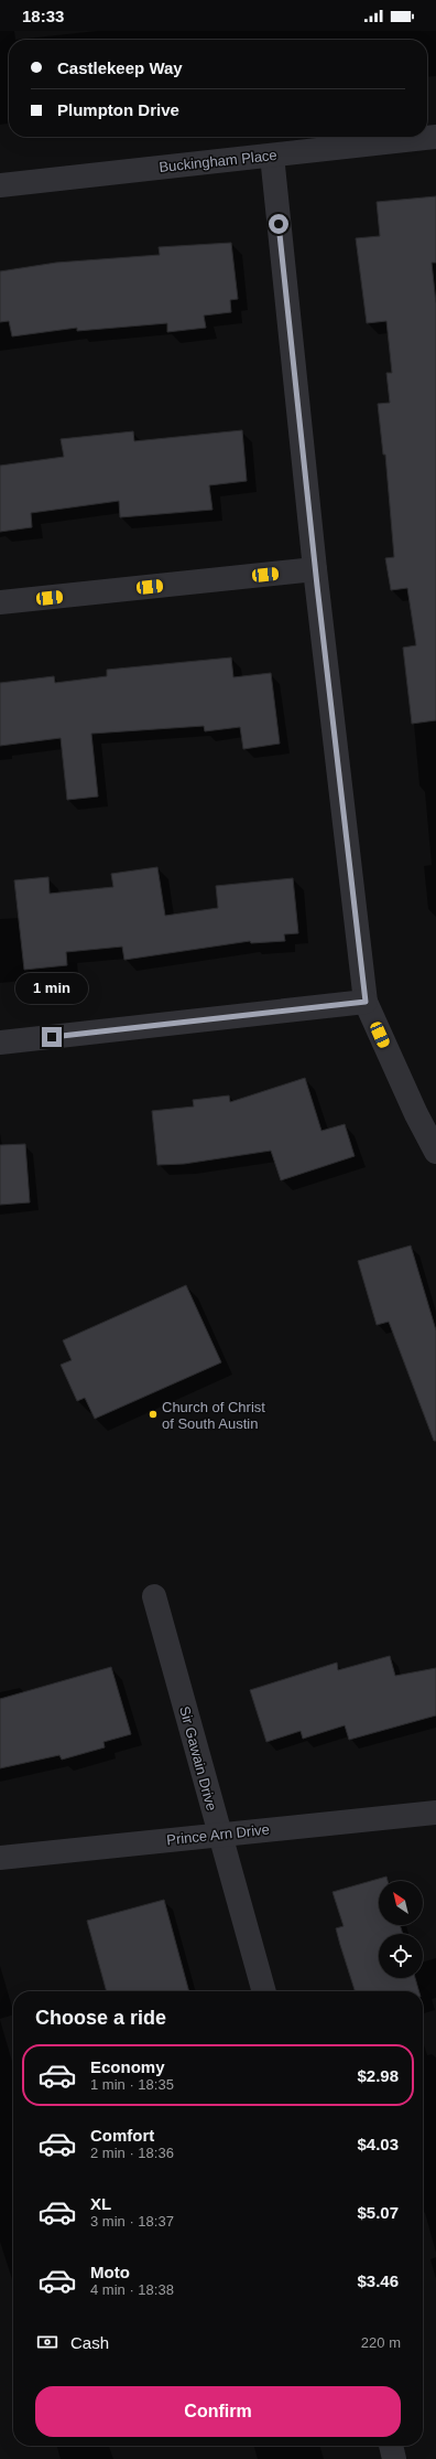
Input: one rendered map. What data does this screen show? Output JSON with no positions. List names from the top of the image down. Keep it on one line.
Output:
{"streets":{"street":["Buckingham Place","Sir Gawain Drive","Prince Arn Drive"]},"crossings":[["Sir Gawain Drive","Prince Arn Drive"]],"places":["Church of Christ of South Austin"],"north":"top left","page":{"status":"18:33","banner":["Castlekeep Way","Plumpton Drive"],"bubble":"1 min","heading":"Choose a ride","list":[{"name":"Economy","note":"1 min · 18:35","value":"$2.98"},{"name":"Comfort","note":"2 min · 18:36","value":"$4.03"},{"name":"XL","note":"3 min · 18:37","value":"$5.07"},{"name":"Moto","note":"4 min · 18:38","value":"$3.46"}],"pay":["Cash","220 m"],"buttons":"Confirm"}}
